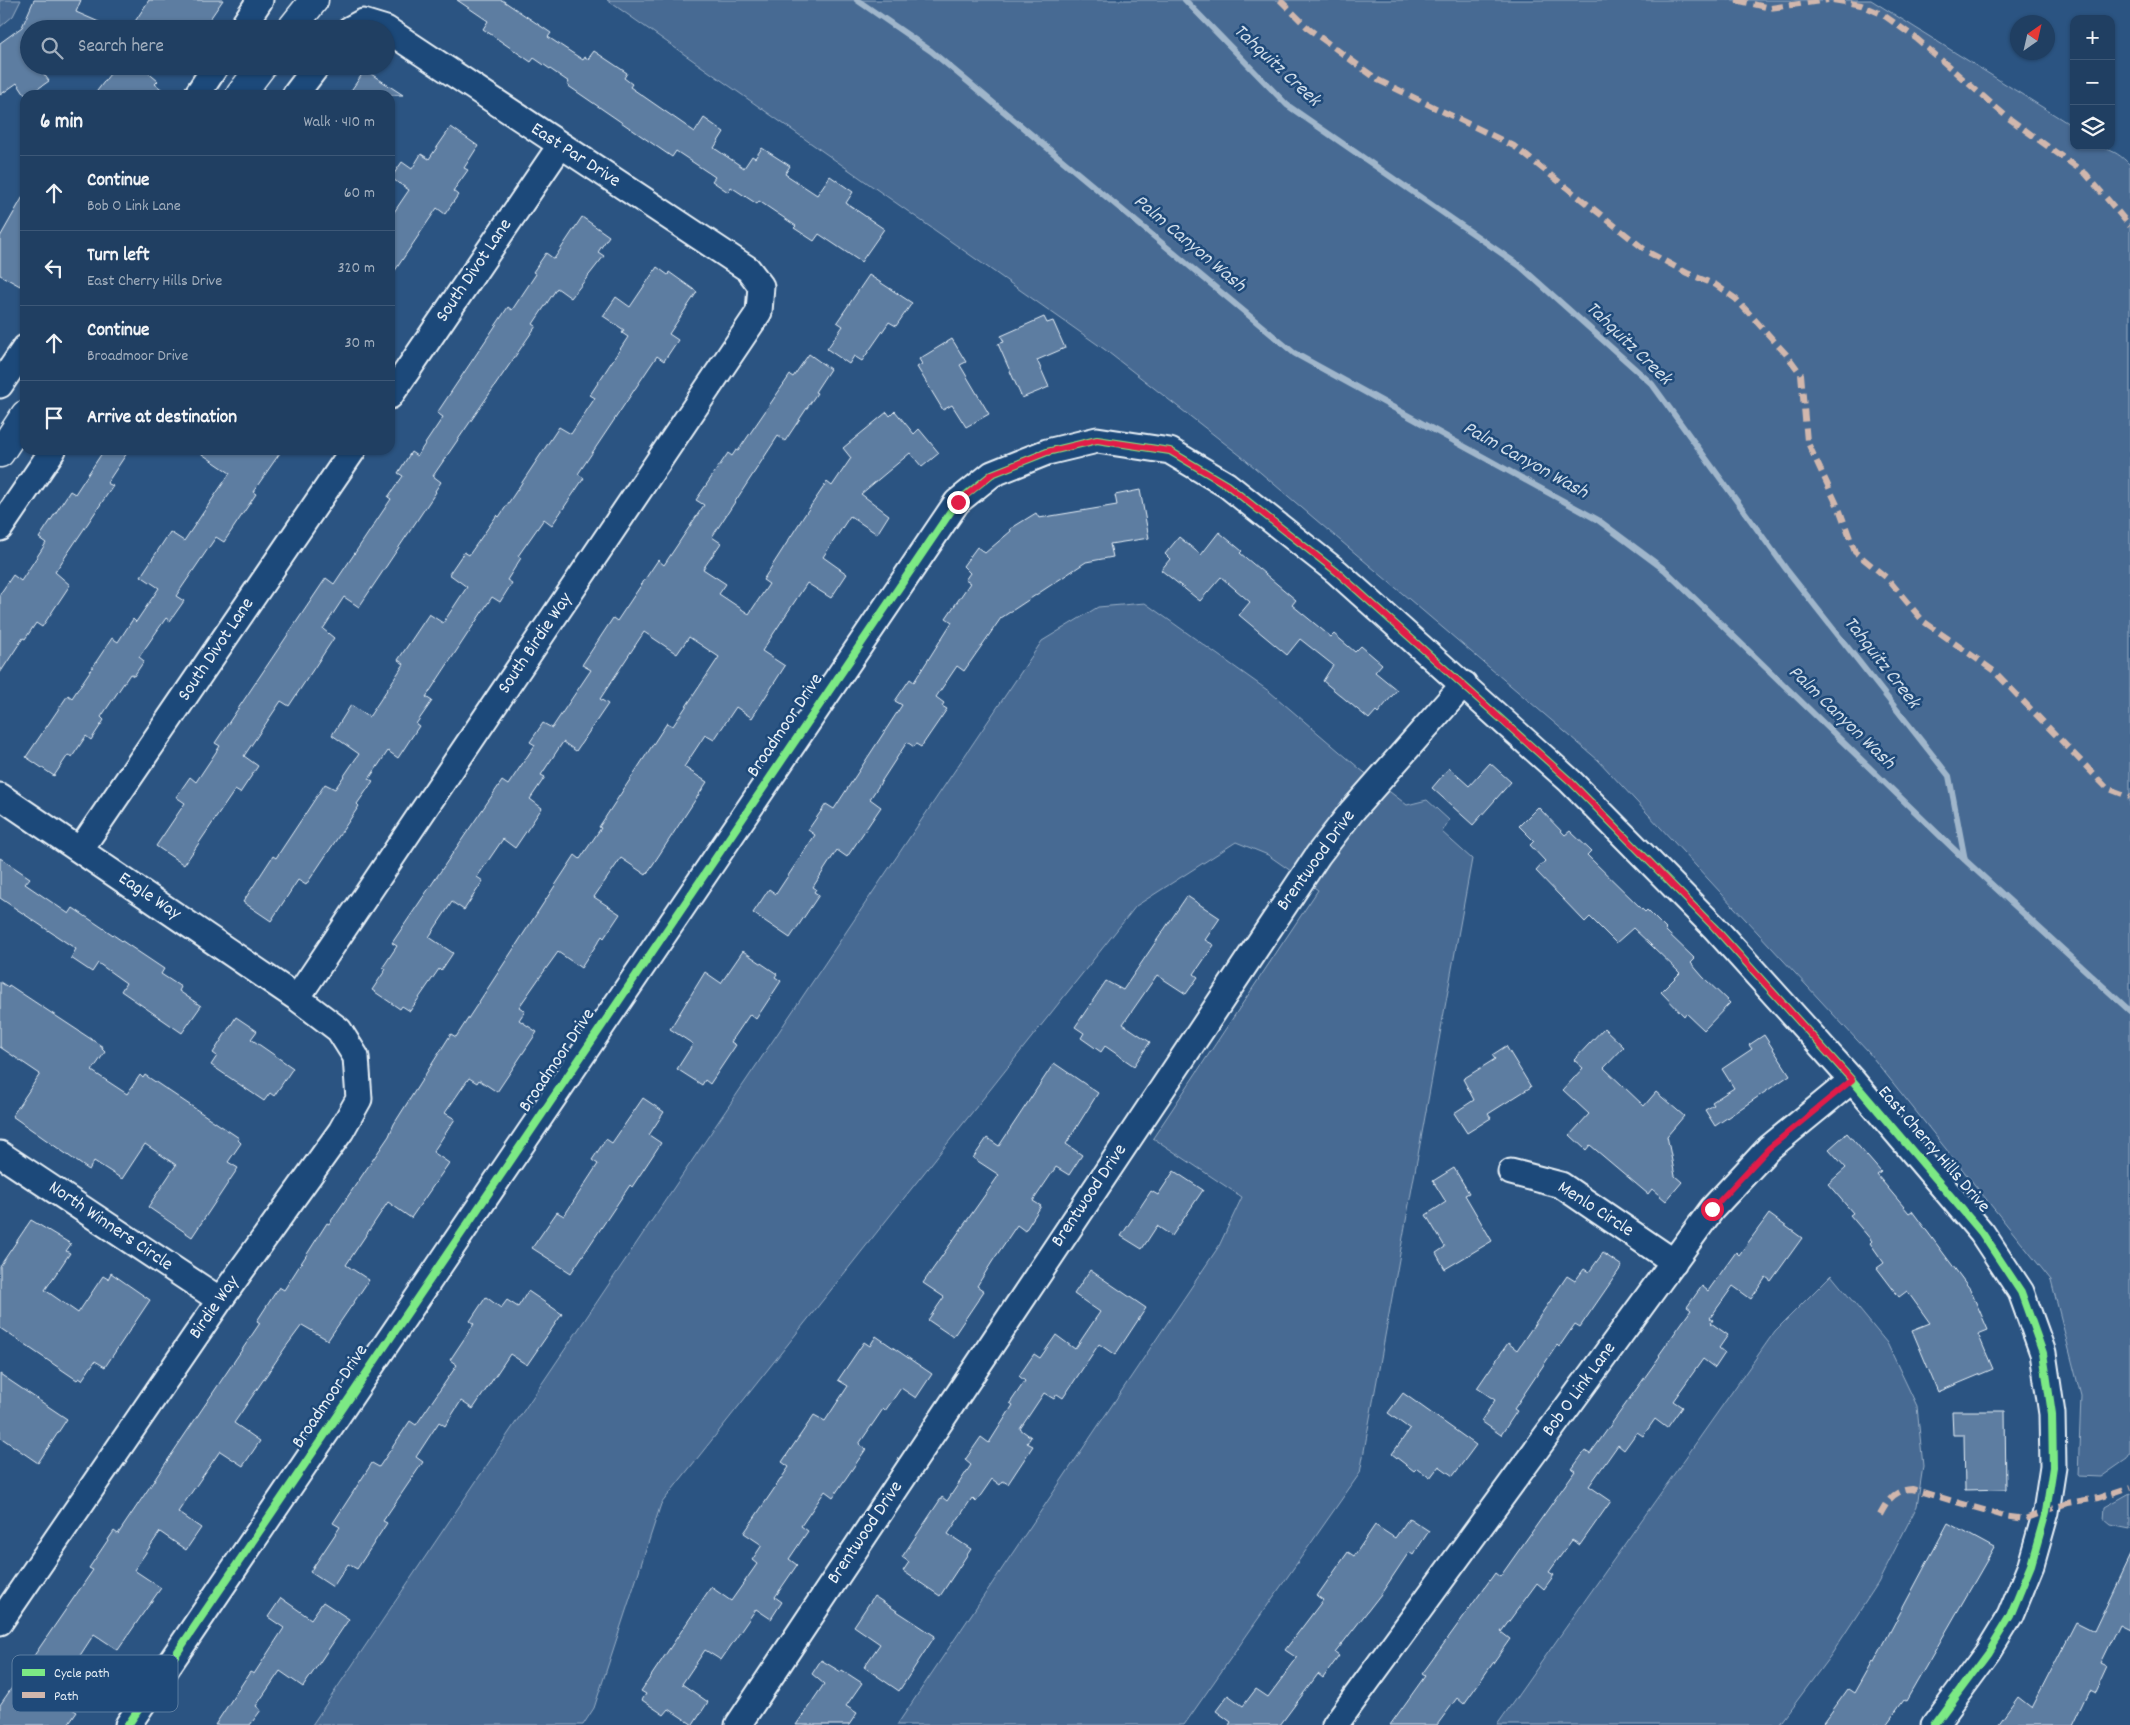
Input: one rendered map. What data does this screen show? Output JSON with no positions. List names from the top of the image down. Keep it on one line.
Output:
{"streets":{"street":["East Par Drive","South Divot Lane","South Birdie Way","Broadmoor Drive","Brentwood Drive","Eagle Way","East Cherry Hills Drive","Menlo Circle","North Winners Circle","Birdie Way","Bob O Link Lane"]},"crossings":[["East Par Drive","South Divot Lane"],["East Par Drive","South Birdie Way"],["South Divot Lane","Eagle Way"],["South Birdie Way","Eagle Way"],["South Birdie Way","Birdie Way"],["Broadmoor Drive","East Cherry Hills Drive"],["Brentwood Drive","East Cherry Hills Drive"],["Eagle Way","Birdie Way"],["East Cherry Hills Drive","Bob O Link Lane"],["Menlo Circle","Bob O Link Lane"],["North Winners Circle","Birdie Way"]],"water":["Tahquitz Creek","Palm Canyon Wash"],"legend":["Cycle path","Path"],"north":"top right","page":{"map_buttons":["+","−"],"search":"Search here","heading":["6 min","Walk · 410 m"],"list":[["Continue","Bob O Link Lane","60 m"],["Turn left","East Cherry Hills Drive","320 m"],["Continue","Broadmoor Drive","30 m"],"Arrive at destination"]}}
